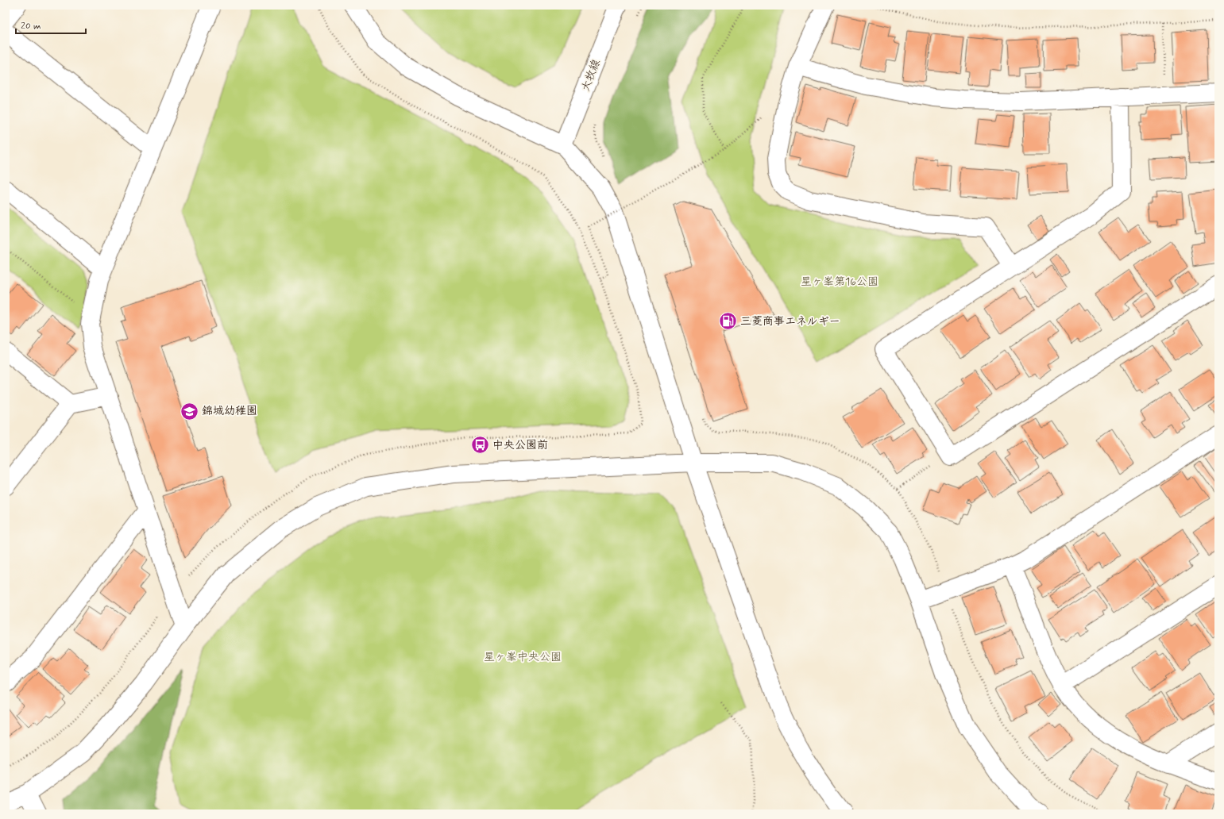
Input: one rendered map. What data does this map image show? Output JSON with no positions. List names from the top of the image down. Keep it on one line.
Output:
{"streets":{"street":["大牧線"]},"parks":["星ヶ峯第16公園","星ヶ峯中央公園"],"places":{"fuel station":["三菱商事エネルギー"],"school or university":["錦城幼稚園"],"bus stop":["中央公園前"]},"scale_bar":"20 m"}
